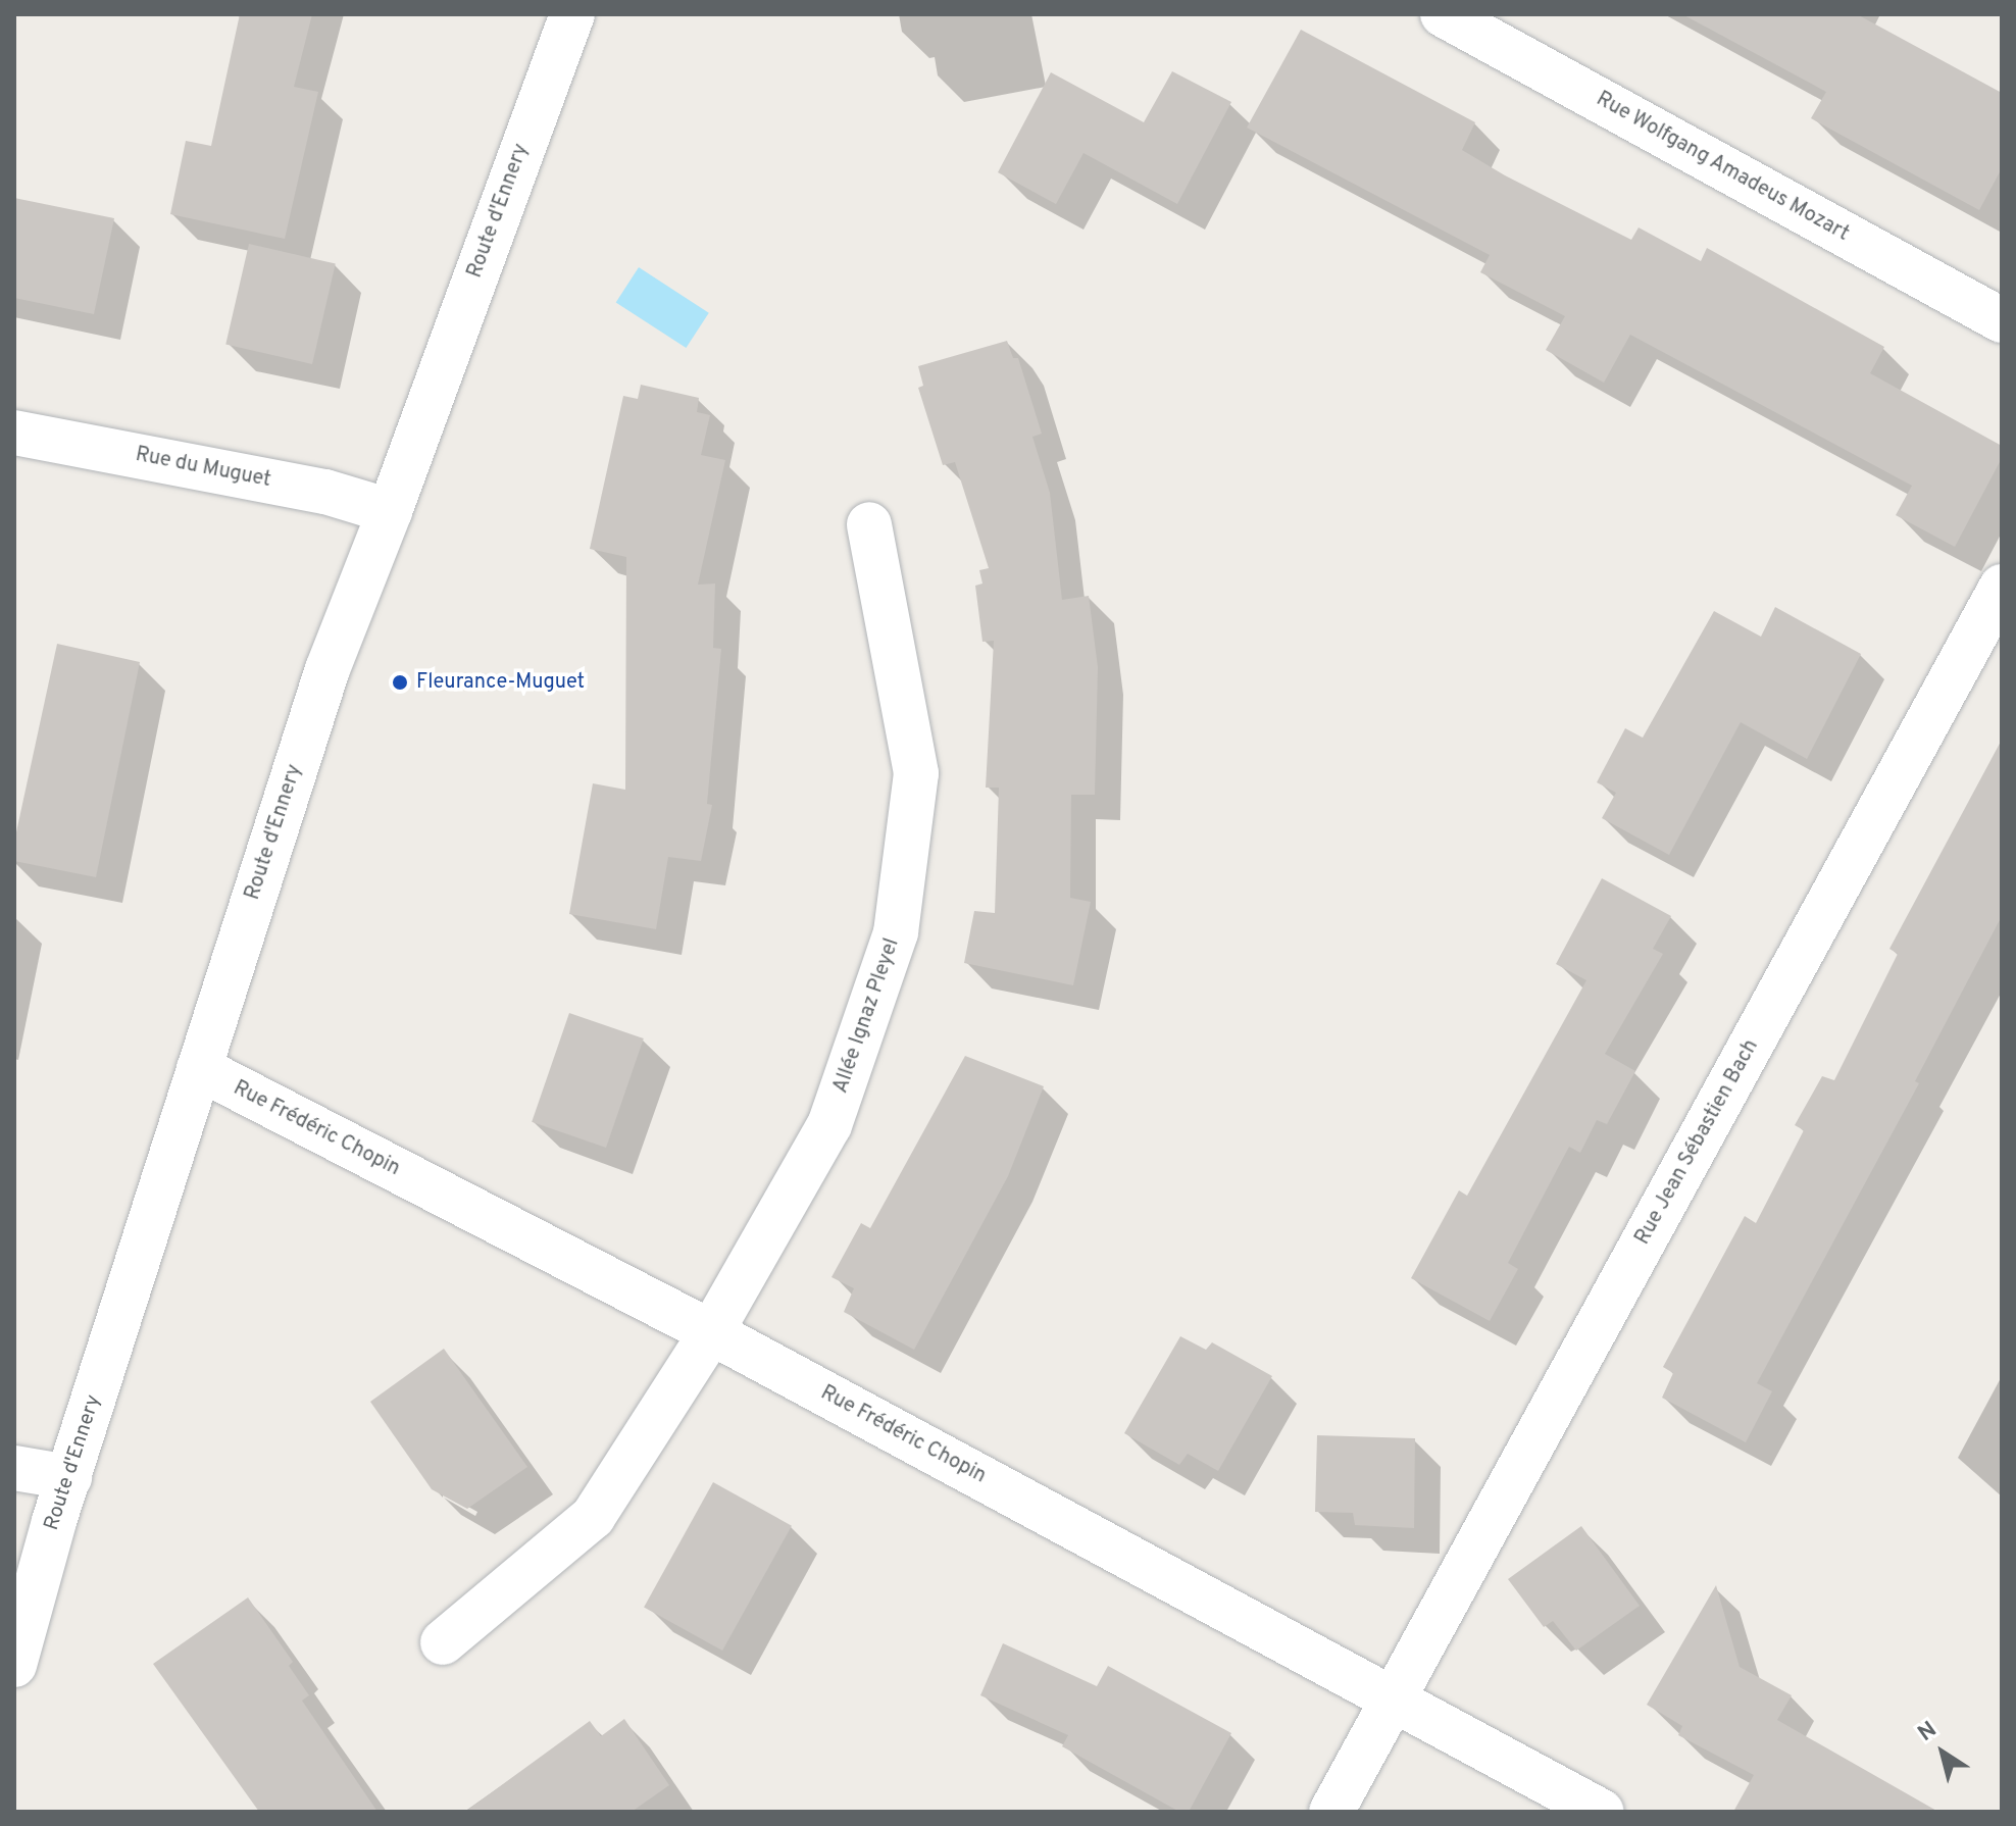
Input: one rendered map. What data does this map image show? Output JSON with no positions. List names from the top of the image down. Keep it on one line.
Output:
{"streets":{"street":["Rue Wolfgang Amadeus Mozart","Route d'Ennery","Rue du Muguet","Allée Ignaz Pleyel","Rue Frédéric Chopin","Rue Jean Sébastien Bach"]},"crossings":[["Route d'Ennery","Rue du Muguet"],["Route d'Ennery","Rue Frédéric Chopin"],["Allée Ignaz Pleyel","Rue Frédéric Chopin"],["Rue Frédéric Chopin","Rue Jean Sébastien Bach"]],"places":["Fleurance-Muguet"],"north":"top left"}
